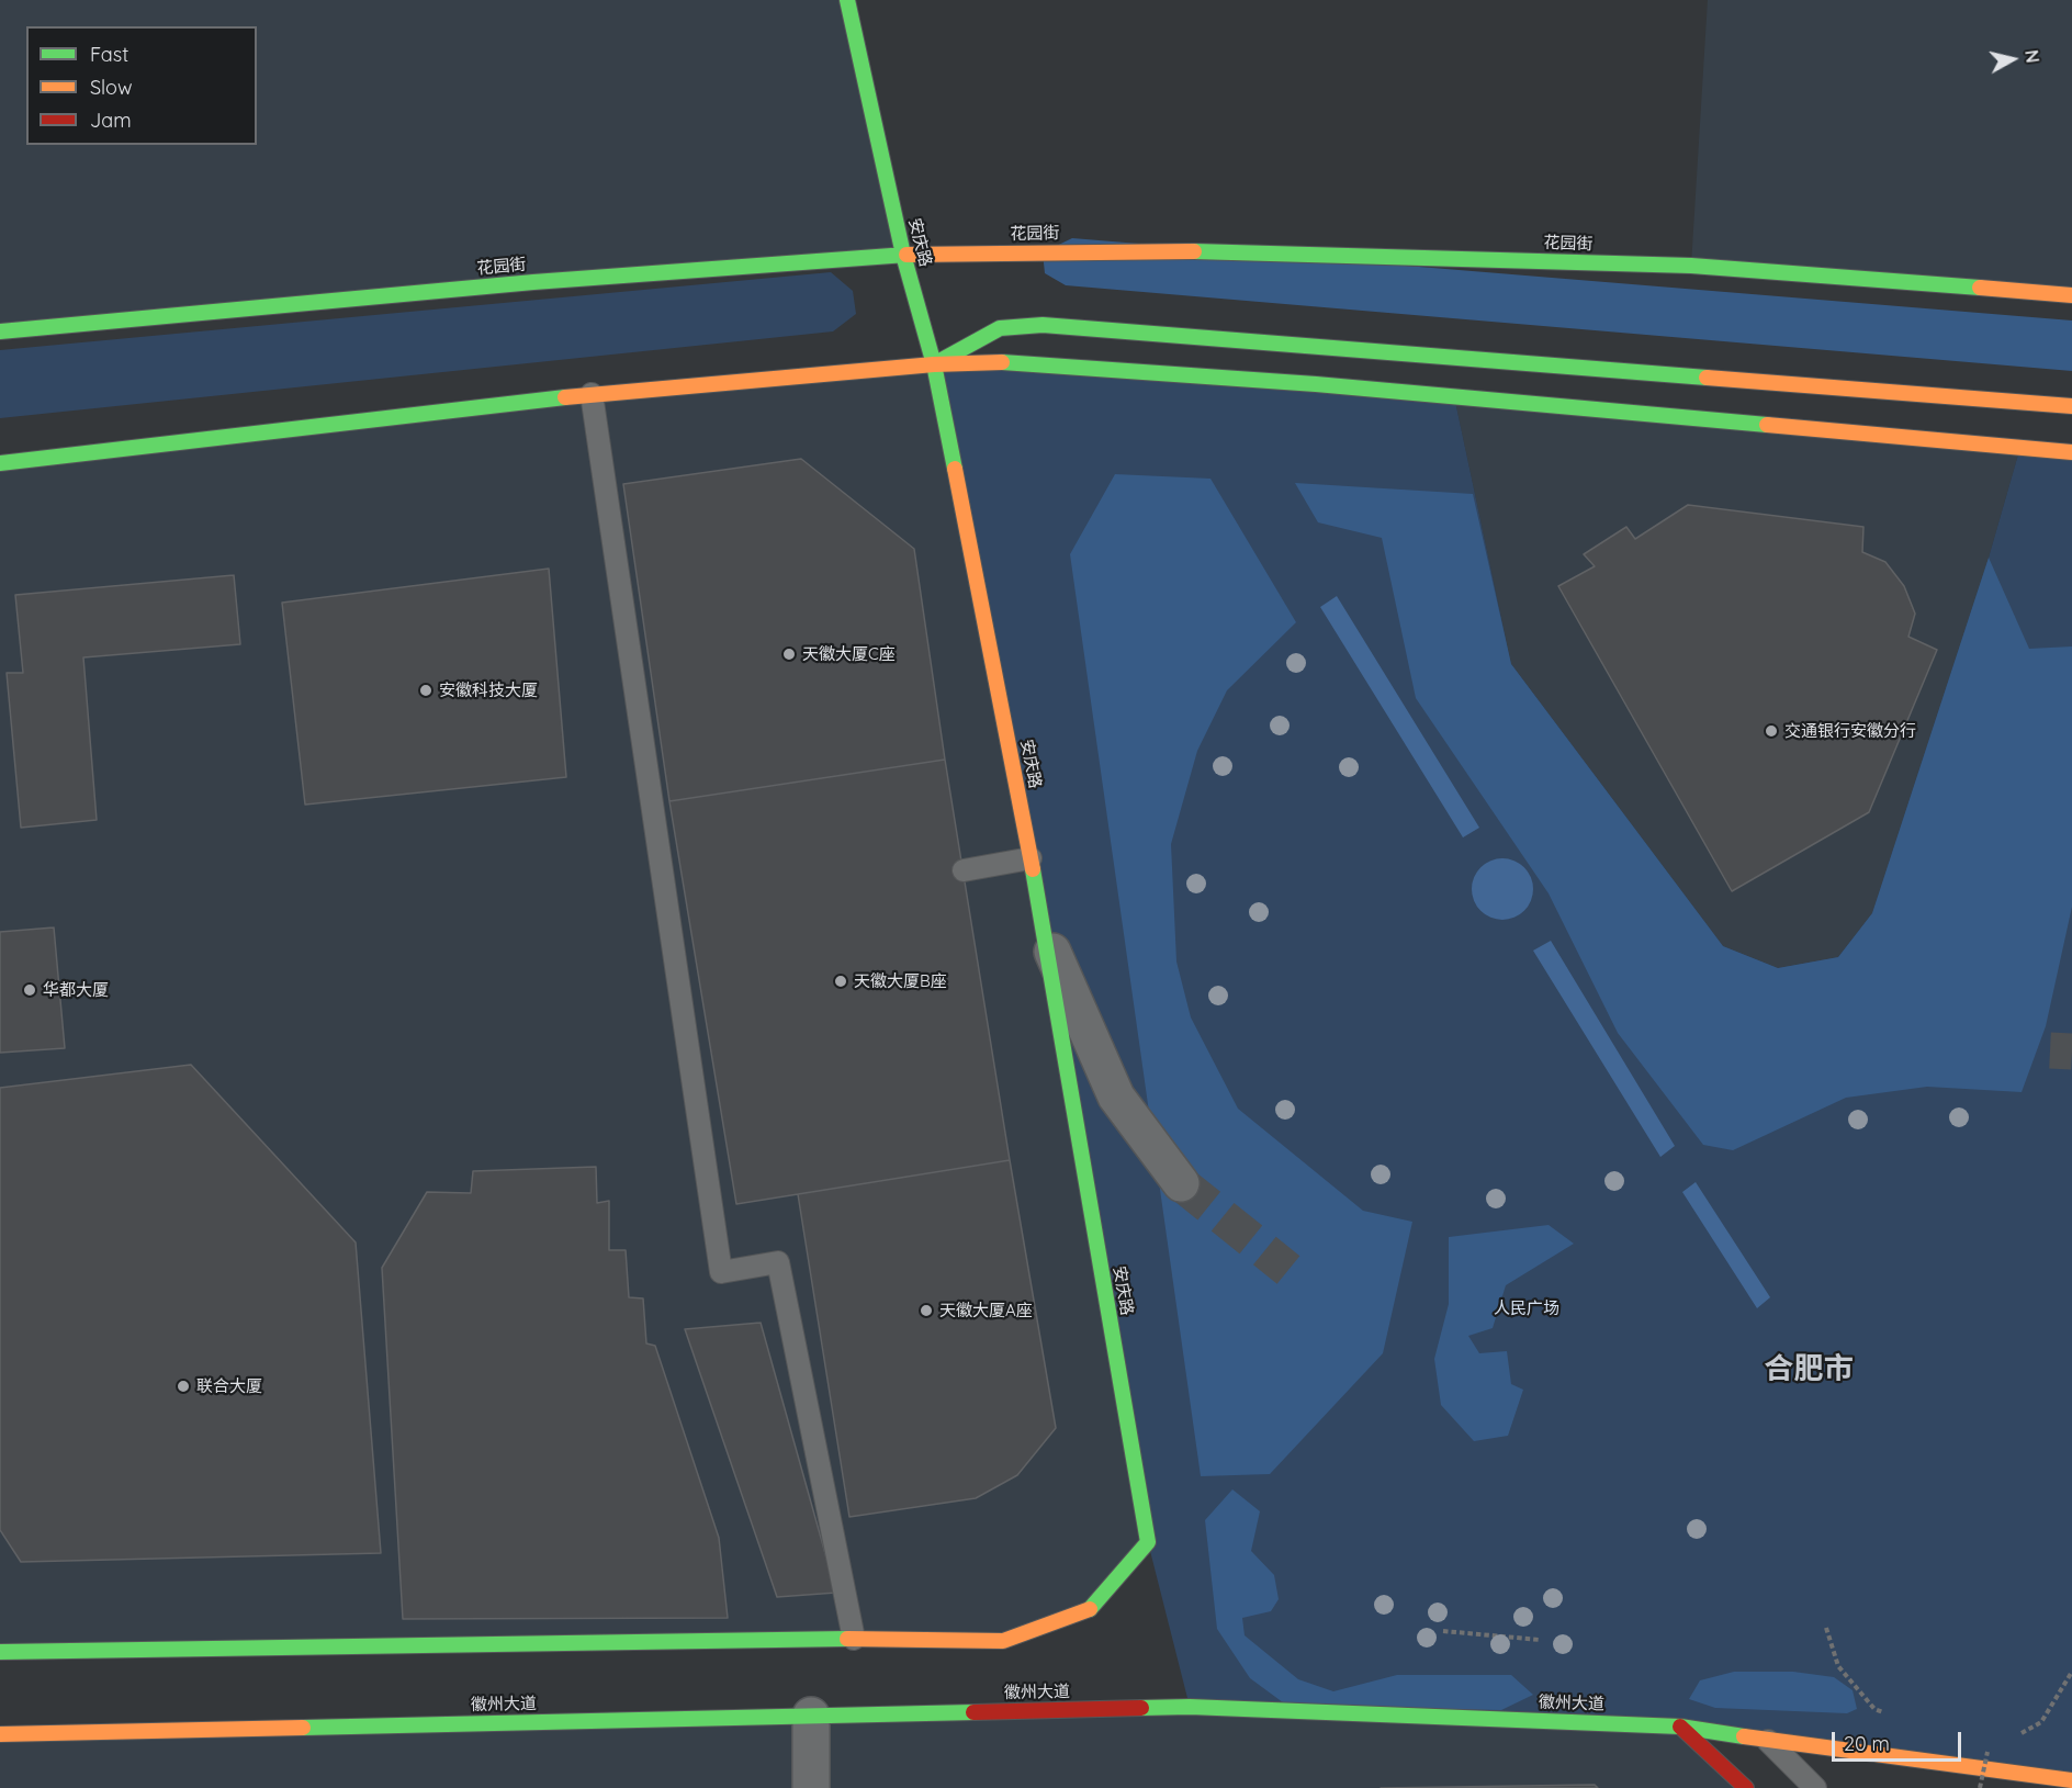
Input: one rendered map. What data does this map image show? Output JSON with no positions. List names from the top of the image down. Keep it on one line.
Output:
{"streets":{"main road":["花园街","安庆路","徽州大道"]},"crossings":[["花园街","安庆路"]],"districts":["合肥市"],"parks":["人民广场"],"places":["天徽大厦C座","安徽科技大厦","交通银行安徽分行","天徽大厦B座","华都大厦","天徽大厦A座","联合大厦"],"legend":["Fast","Slow","Jam"],"scale_bar":"20 m","north":"right"}
